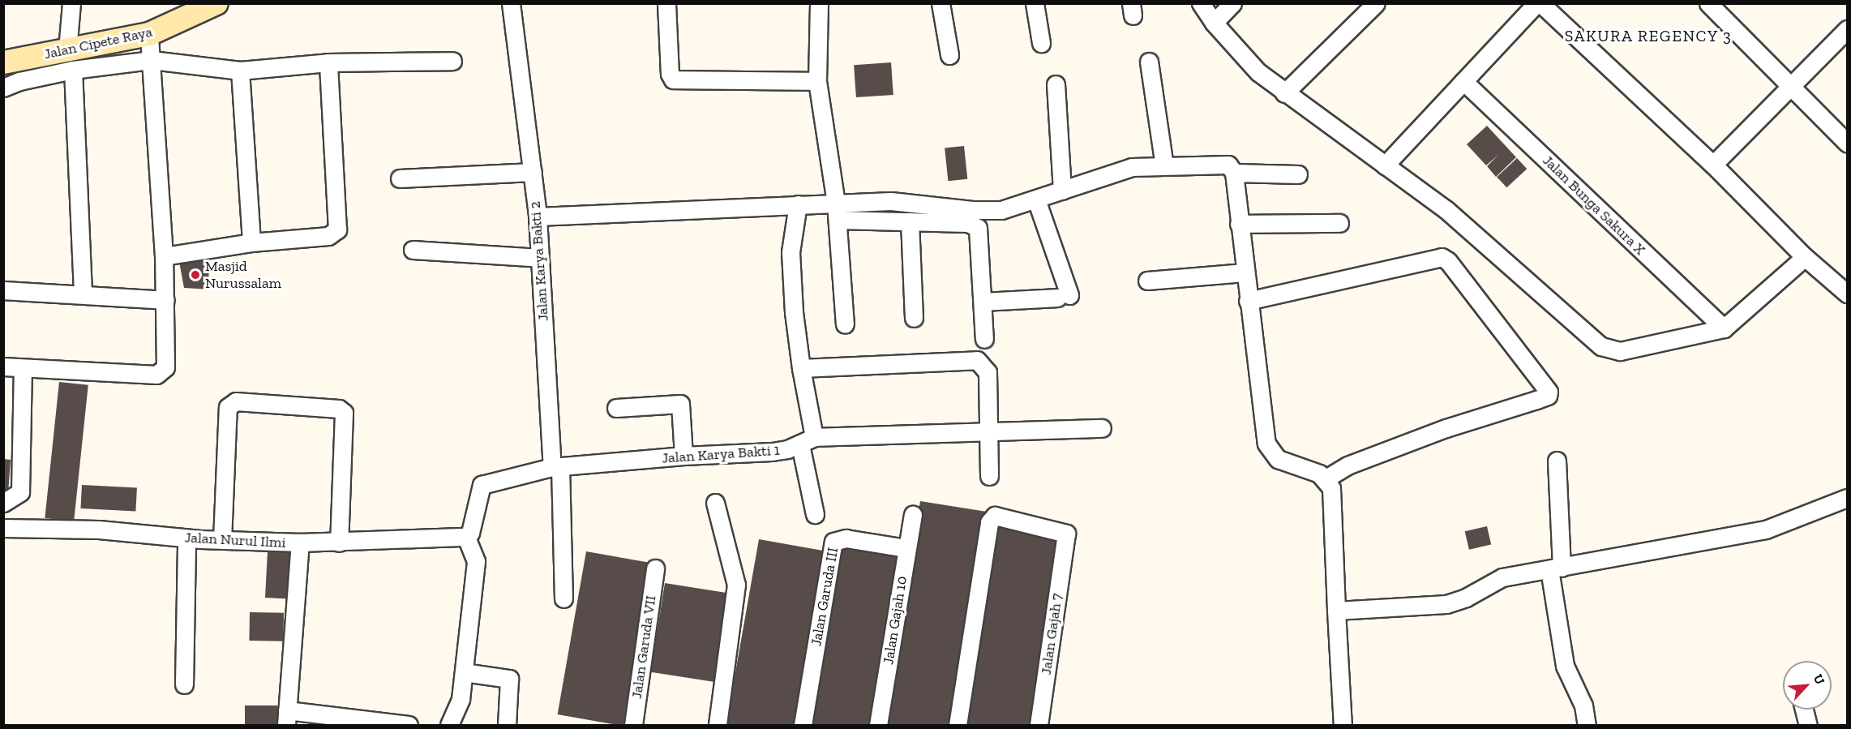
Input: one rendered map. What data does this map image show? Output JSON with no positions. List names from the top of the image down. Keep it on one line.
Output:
{"streets":{"main road":["Jalan Cipete Raya"],"street":["Jalan Bunga Sakura X","Jalan Karya Bakti 2","Jalan Karya Bakti 1","Jalan Nurul Ilmi","Jalan Garuda III","Jalan Gajah 10","Jalan Gajah 7","Jalan Garuda VII"]},"crossings":[["Jalan Karya Bakti 2","Jalan Karya Bakti 1"],["Jalan Karya Bakti 1","Jalan Nurul Ilmi"],["Jalan Garuda III","Jalan Gajah 10"]],"districts":["SAKURA REGENCY 3"],"places":["Masjid Nurussalam"],"north":"top right"}
